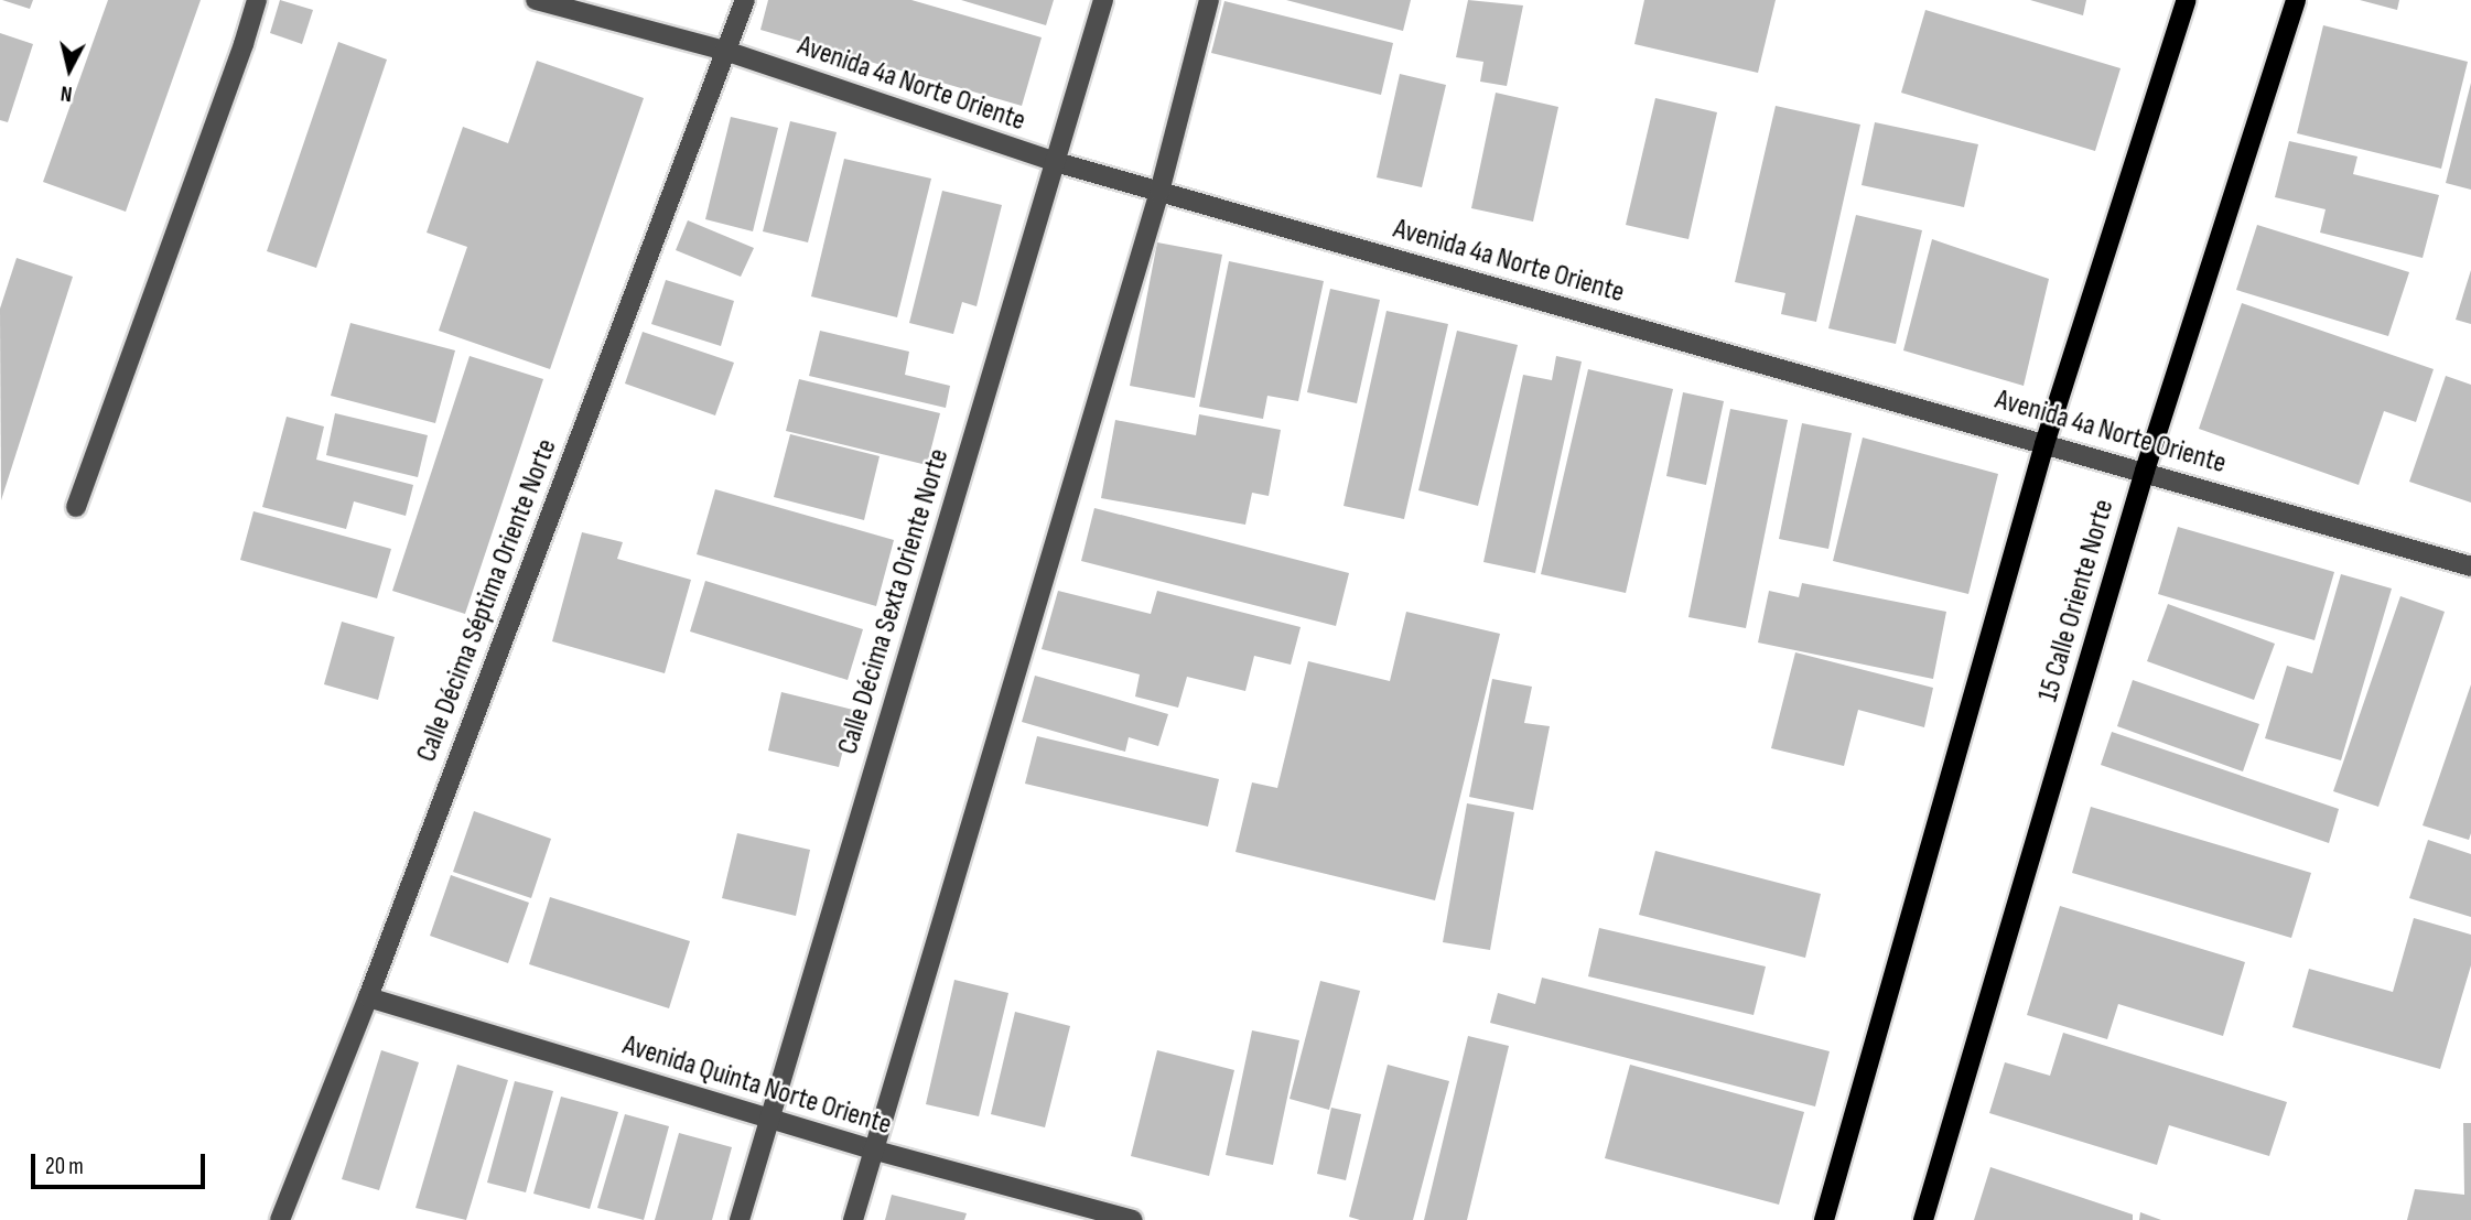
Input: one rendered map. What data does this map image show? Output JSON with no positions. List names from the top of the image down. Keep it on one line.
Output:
{"streets":{"main road":["15 Calle Oriente Norte"],"street":["Avenida 4a Norte Oriente","Calle Décima Séptima Oriente Norte","Calle Décima Sexta Oriente Norte","Avenida Quinta Norte Oriente"]},"crossings":[["Avenida 4a Norte Oriente","Calle Décima Séptima Oriente Norte"],["Avenida 4a Norte Oriente","15 Calle Oriente Norte"],["Avenida 4a Norte Oriente","Calle Décima Sexta Oriente Norte"],["Calle Décima Séptima Oriente Norte","Avenida Quinta Norte Oriente"],["Calle Décima Sexta Oriente Norte","Avenida Quinta Norte Oriente"]],"scale_bar":"20 m","north":"bottom"}
